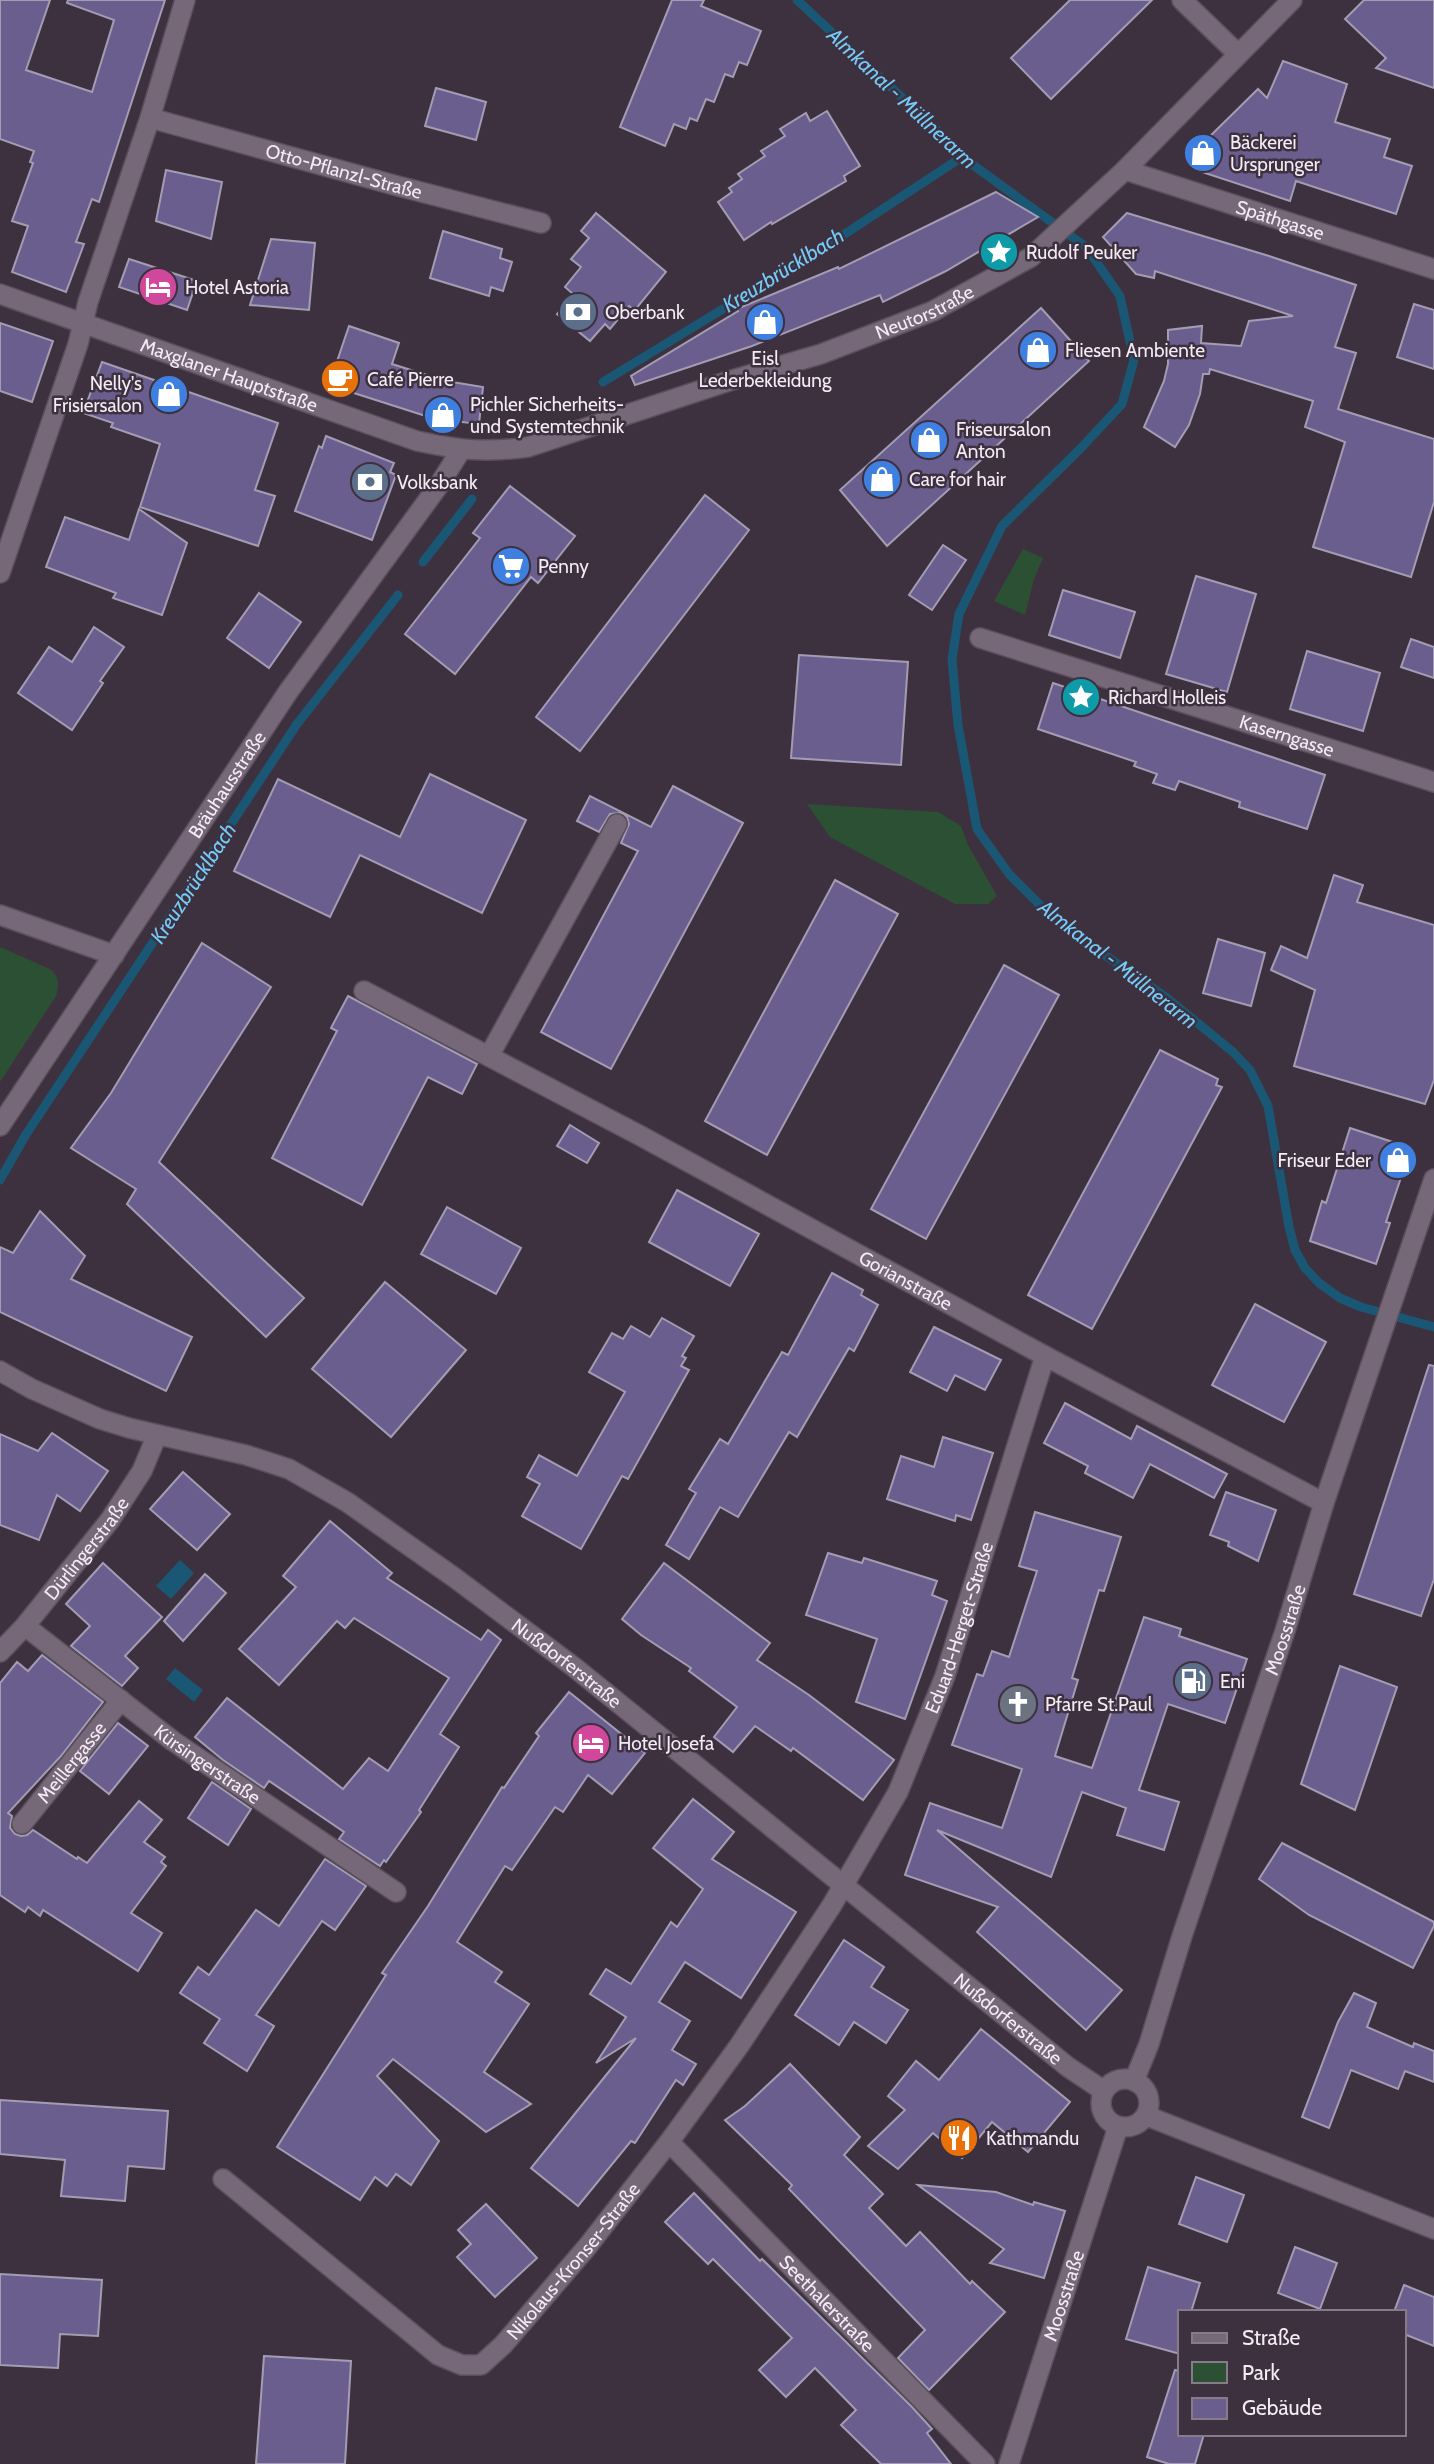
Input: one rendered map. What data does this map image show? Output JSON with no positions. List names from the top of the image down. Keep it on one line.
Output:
{"streets":{"street":["Otto-Pflanzl-Straße","Späthgasse","Neutorstraße","Maxglaner Hauptstraße","Kaserngasse","Bräuhausstraße","Gorianstraße","Dürlingerstraße","Eduard-Herget-Straße","Moosstraße","Nußdorferstraße","Meillergasse","Kürsingerstraße","Nikolaus-Kronser-Straße","Seethalerstraße"]},"crossings":[["Späthgasse","Neutorstraße"],["Neutorstraße","Maxglaner Hauptstraße"],["Neutorstraße","Bräuhausstraße"],["Maxglaner Hauptstraße","Bräuhausstraße"],["Gorianstraße","Eduard-Herget-Straße"],["Gorianstraße","Moosstraße"],["Dürlingerstraße","Nußdorferstraße"],["Dürlingerstraße","Kürsingerstraße"],["Eduard-Herget-Straße","Nußdorferstraße"],["Eduard-Herget-Straße","Nikolaus-Kronser-Straße"],["Moosstraße","Nußdorferstraße"],["Nußdorferstraße","Nikolaus-Kronser-Straße"],["Meillergasse","Kürsingerstraße"],["Nikolaus-Kronser-Straße","Seethalerstraße"]],"water":["Almkanal - Müllnerarm","Kreuzbrücklbach"],"places":{"shop":["Bäckerei Ursprunger","Eisl Lederbekleidung","Fliesen Ambiente","Nelly's Frisiersalon","Pichler Sicherheits- und Systemtechnik","Friseursalon Anton","Care for hair","Friseur Eder"],"place":["Rudolf Peuker","Richard Holleis"],"hotel":["Hotel Astoria","Hotel Josefa"],"bank":["Oberbank","Volksbank"],"cafe":["Café Pierre"],"supermarket":["Penny"],"fuel station":["Eni"],"church":["Pfarre St.Paul"],"restaurant":["Kathmandu"]},"legend":["Straße","Park","Gebäude"]}
